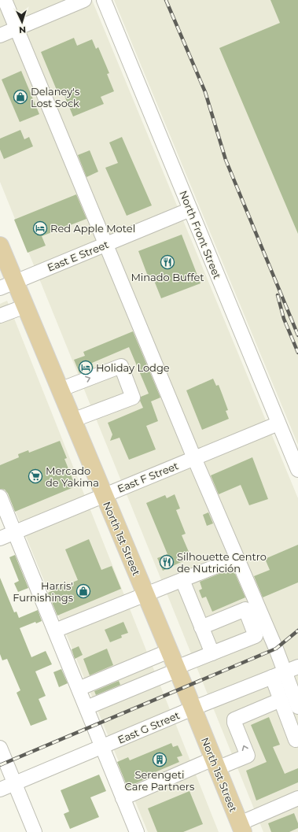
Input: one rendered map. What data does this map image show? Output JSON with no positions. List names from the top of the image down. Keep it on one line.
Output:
{"streets":{"main road":["North 1st Street"],"street":["North Front Street","East E Street","East F Street","East G Street"]},"crossings":[["North Front Street","East E Street"],["North Front Street","East F Street"],["East E Street","North 1st Street"],["East F Street","North 1st Street"],["North 1st Street","East G Street"]],"places":{"shop":["Delaney's Lost Sock","Harris' Furnishings"],"hotel":["Red Apple Motel","Holiday Lodge"],"restaurant":["Minado Buffet","Silhouette Centro de Nutrición"],"supermarket":["Mercado de Yakima"],"building":["Serengeti Care Partners"]},"north":"bottom"}
